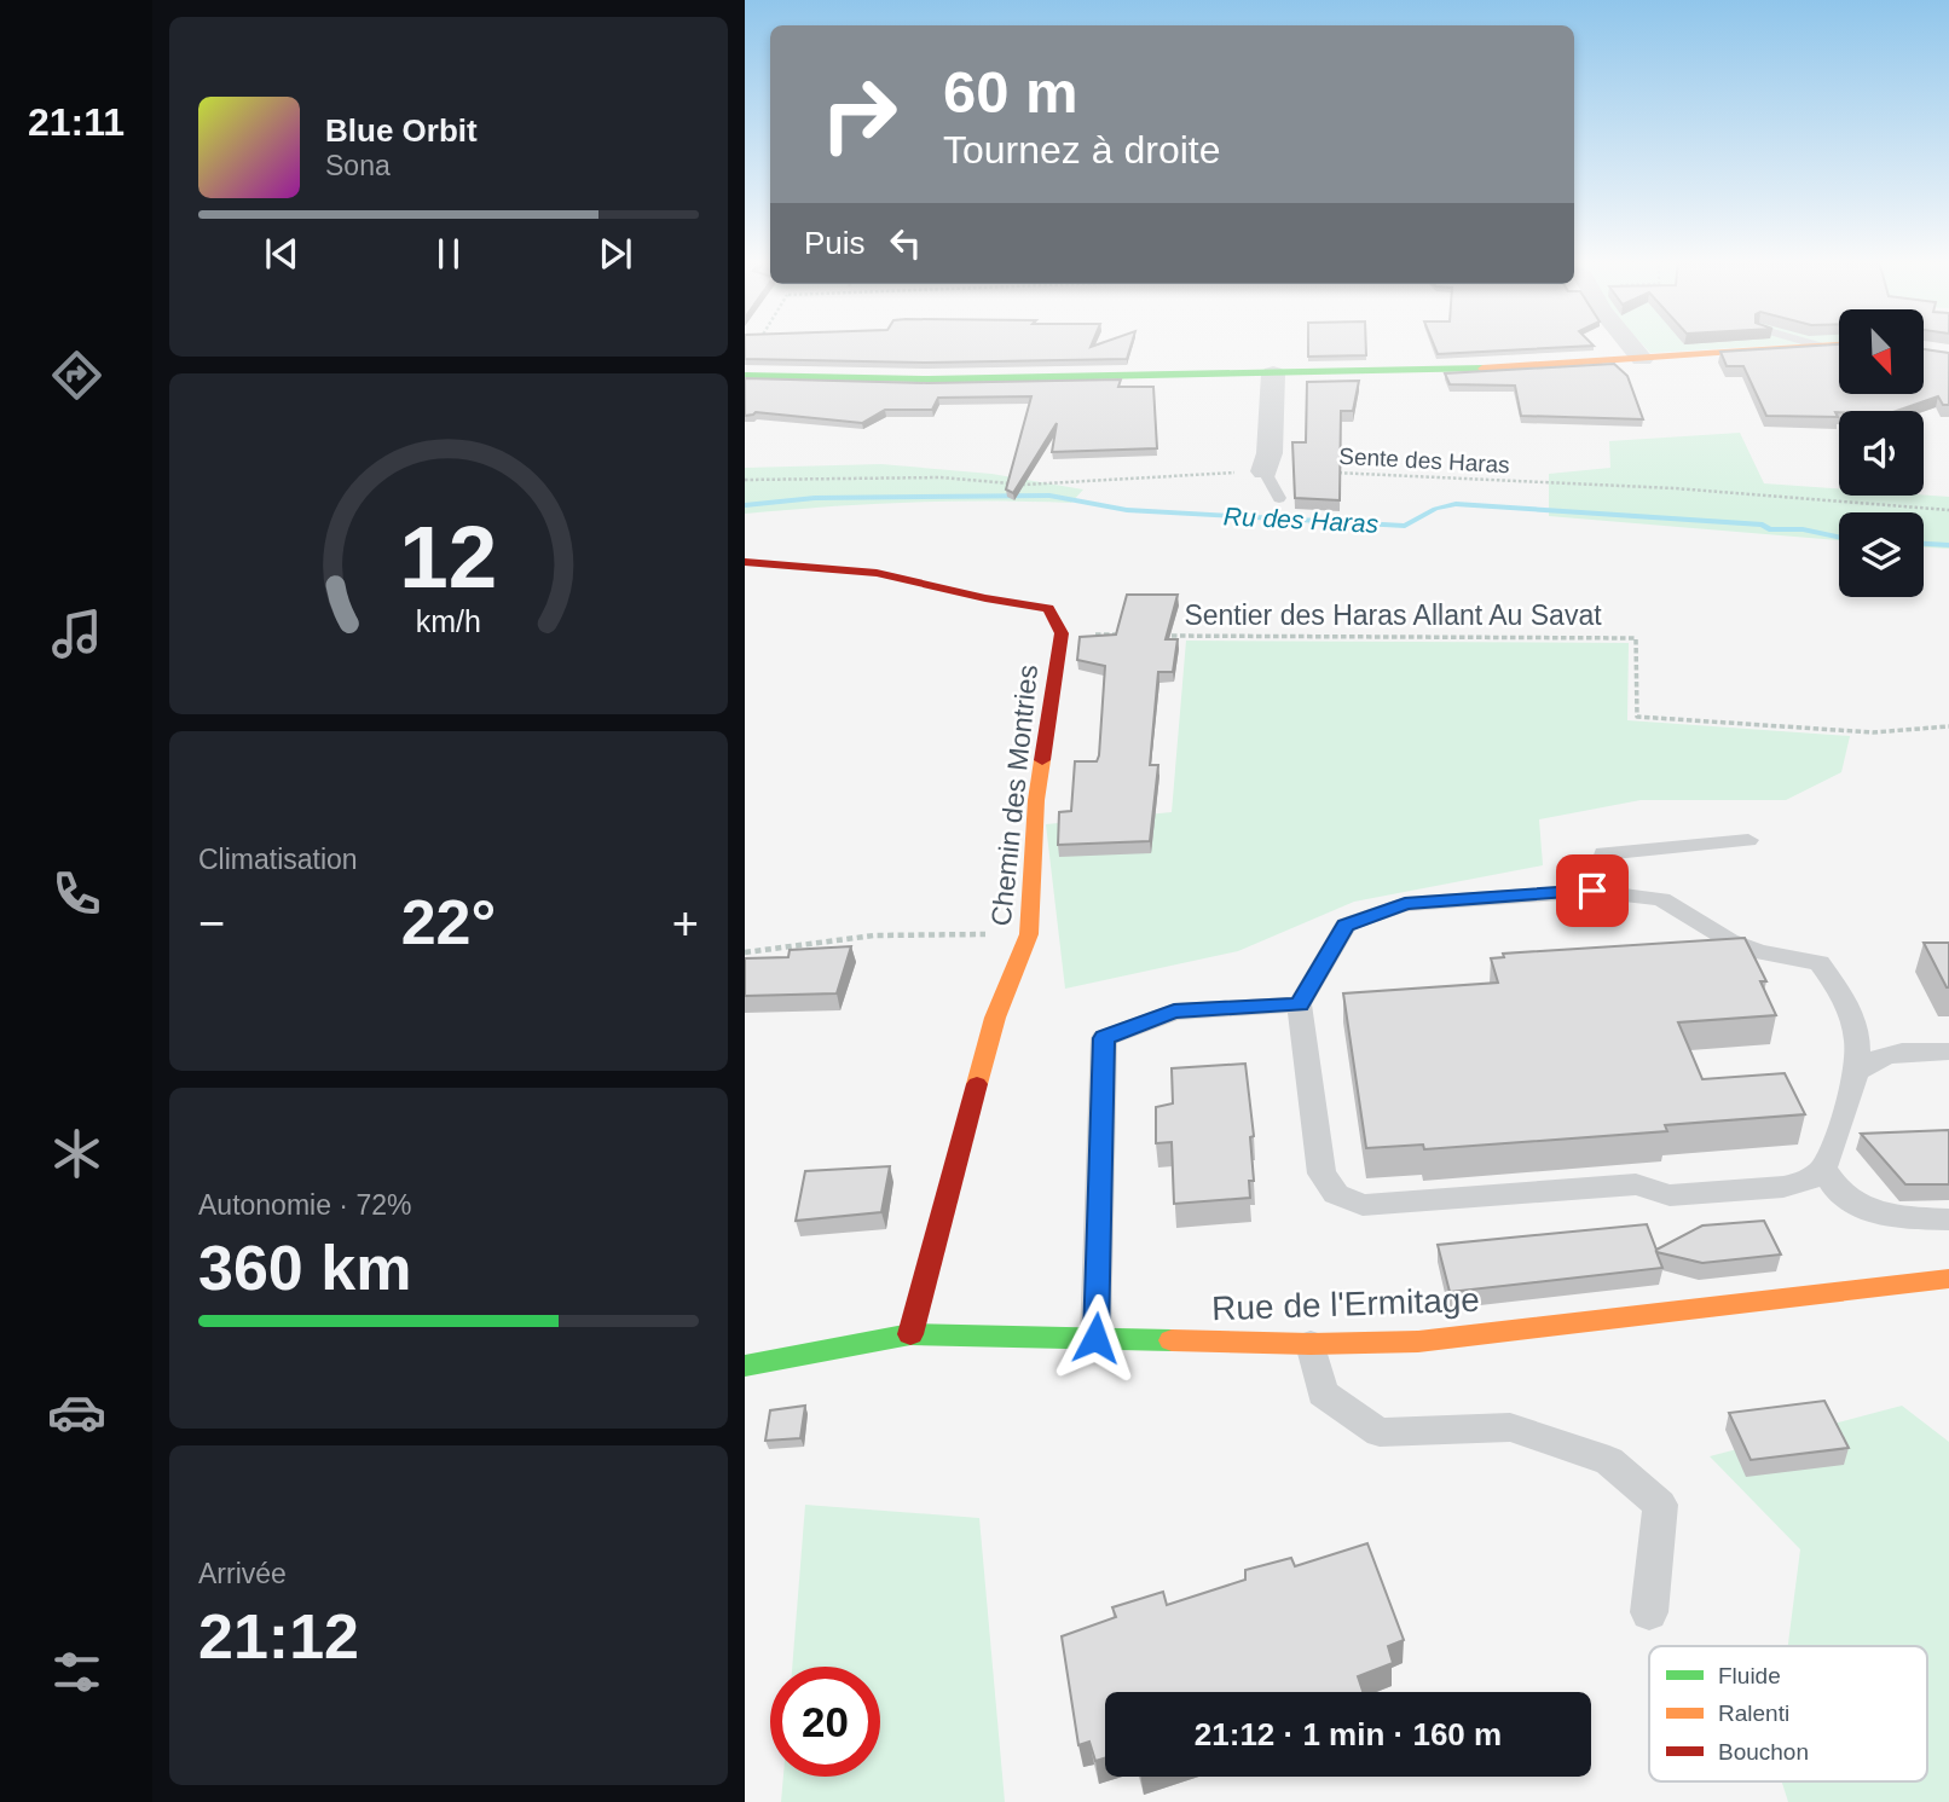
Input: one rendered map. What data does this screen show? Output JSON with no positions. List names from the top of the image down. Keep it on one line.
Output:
{"streets":{"street":["Chemin des Montries","Rue de l'Ermitage"],"path":["Sente des Haras","Sentier des Haras Allant Au Savat"]},"crossings":[["Chemin des Montries","Rue de l'Ermitage"]],"water":["Ru des Haras"],"legend":["Fluide","Ralenti","Bouchon"],"north":"bottom right","page":{"tabs":"21:11","turn":["60 m","Tournez à droite"],"song":["Blue Orbit","Sona"],"then":"Puis","tile":["Climatisation",["Autonomie · 72%","360 km"],["Arrivée","21:12"]],"heat":["−","22°","+"],"limit":"20","trip":"21:12 · 1 min · 160 m","gauge":["12","km/h"]}}
